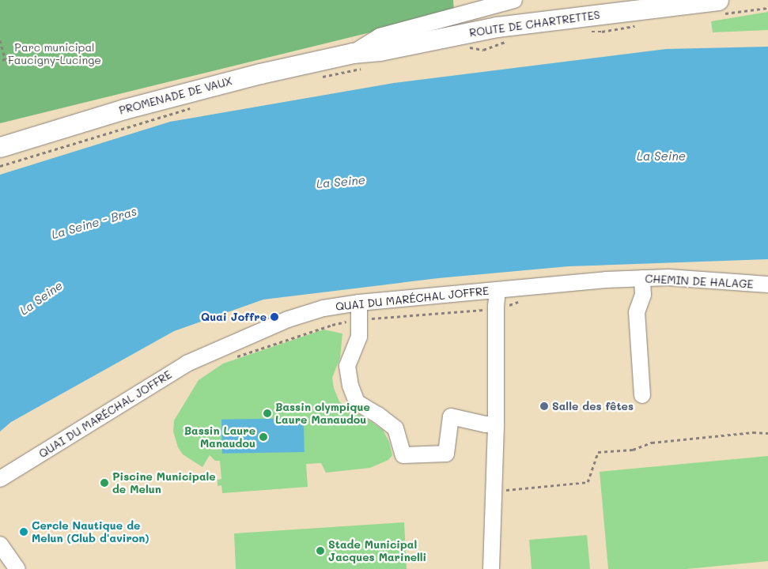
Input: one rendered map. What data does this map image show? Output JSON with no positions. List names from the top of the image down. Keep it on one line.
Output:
{"streets":{"main road":["ROUTE DE CHARTRETTES","PROMENADE DE VAUX"],"street":["CHEMIN DE HALAGE","QUAI DU MARÉCHAL JOFFRE"]},"crossings":[["ROUTE DE CHARTRETTES","PROMENADE DE VAUX"],["CHEMIN DE HALAGE","QUAI DU MARÉCHAL JOFFRE"]],"water":["La Seine","La Seine - Bras"],"parks":["Parc municipal Faucigny-Lucinge"],"places":["Quai Joffre","Salle des fêtes","Bassin olympique Laure Manaudou","Bassin Laure Manaudou","Piscine Municipale de Melun","Cercle Nautique de Melun (Club d'aviron)","Stade Municipal Jacques Marinelli"]}
